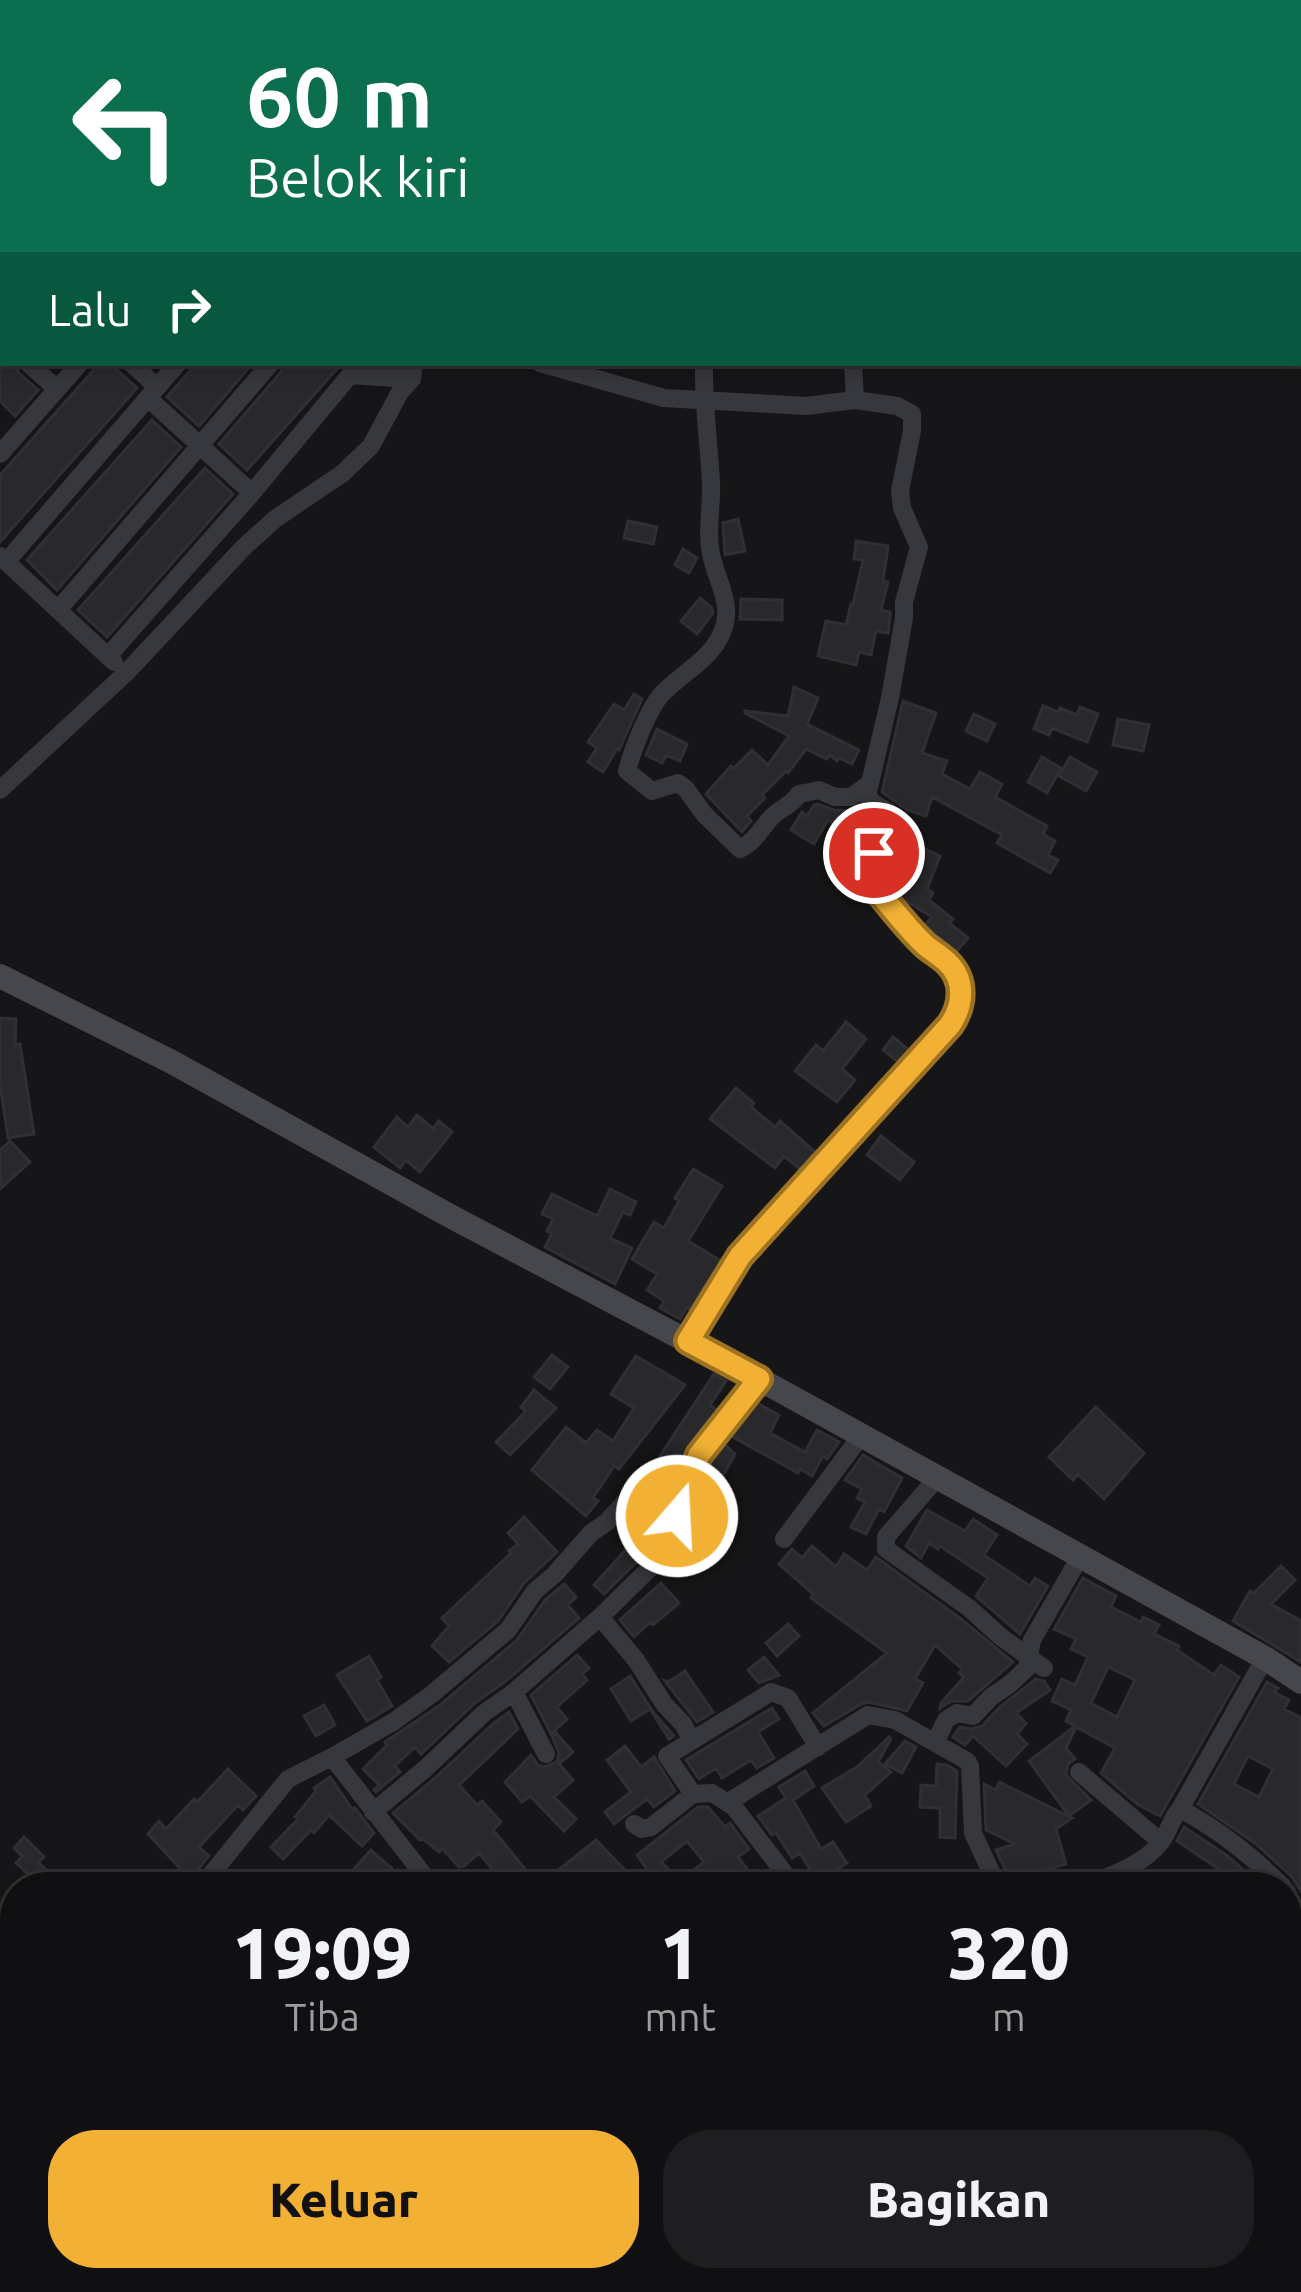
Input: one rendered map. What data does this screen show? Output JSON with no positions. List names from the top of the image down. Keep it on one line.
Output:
{"page":{"turn":["60 m","Belok kiri"],"then":"Lalu","eta":["19:09","Tiba","1","mnt","320","m"],"buttons":["Keluar","Bagikan"]}}
